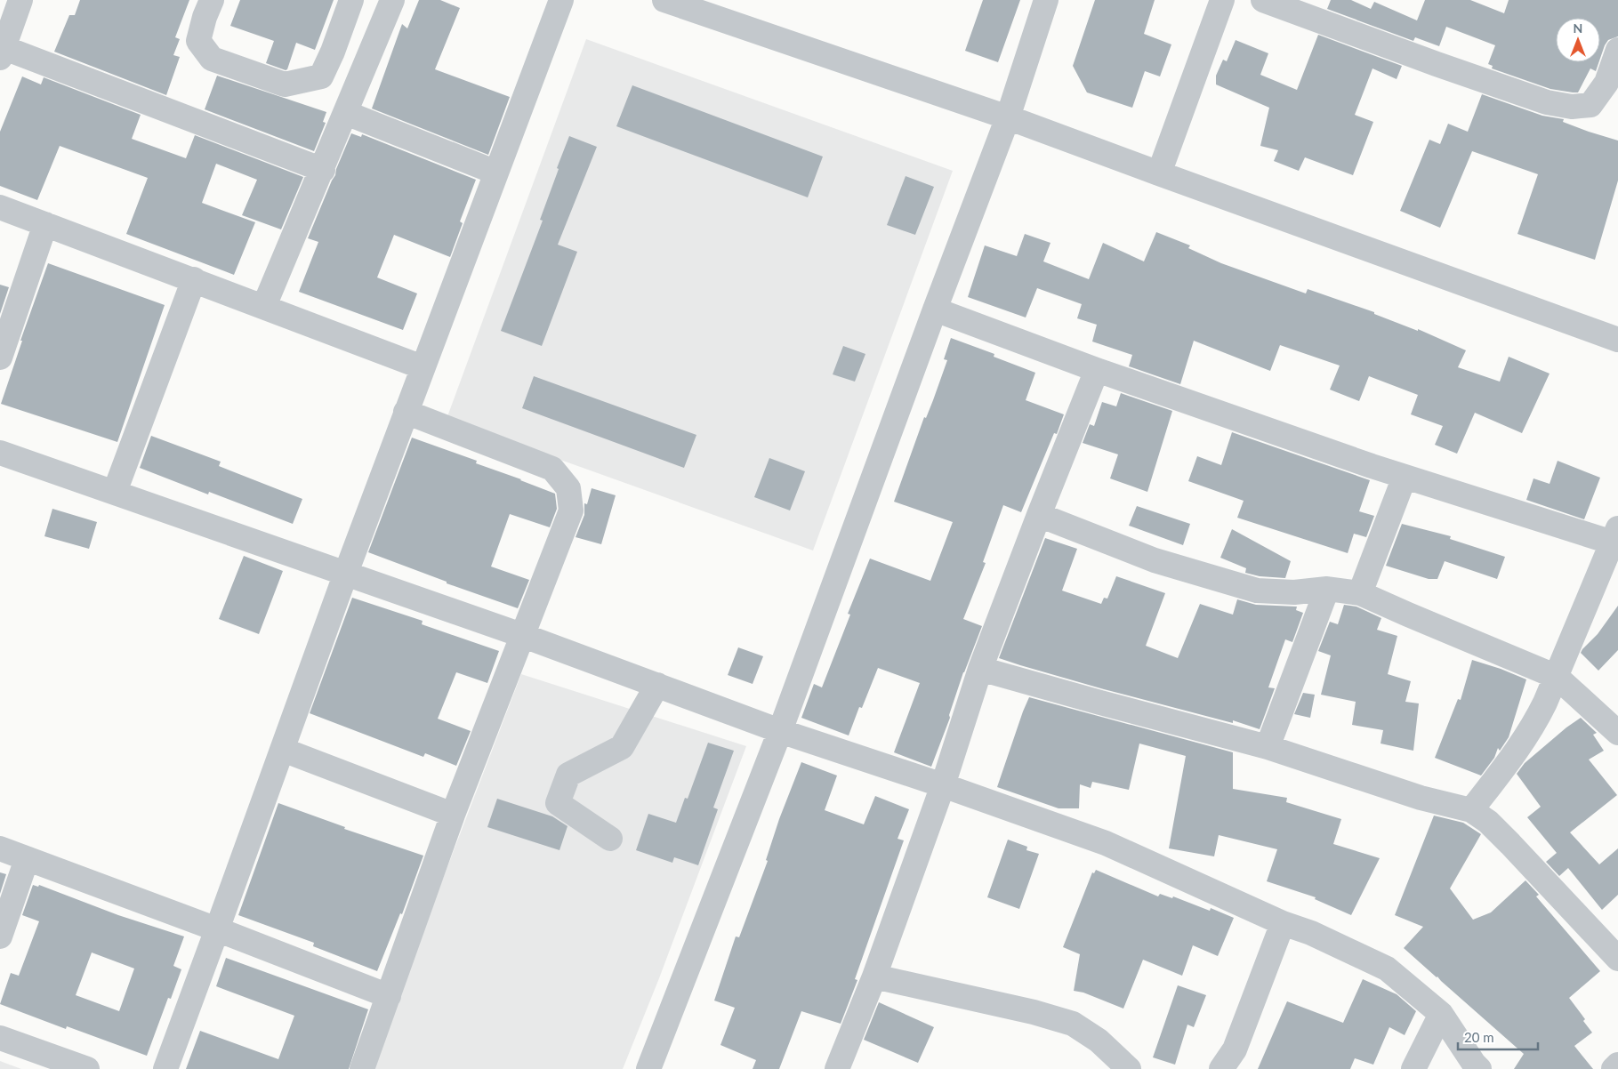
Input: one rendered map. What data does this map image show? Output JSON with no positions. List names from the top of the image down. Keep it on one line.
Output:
{"scale_bar":"20 m","north":"top"}
